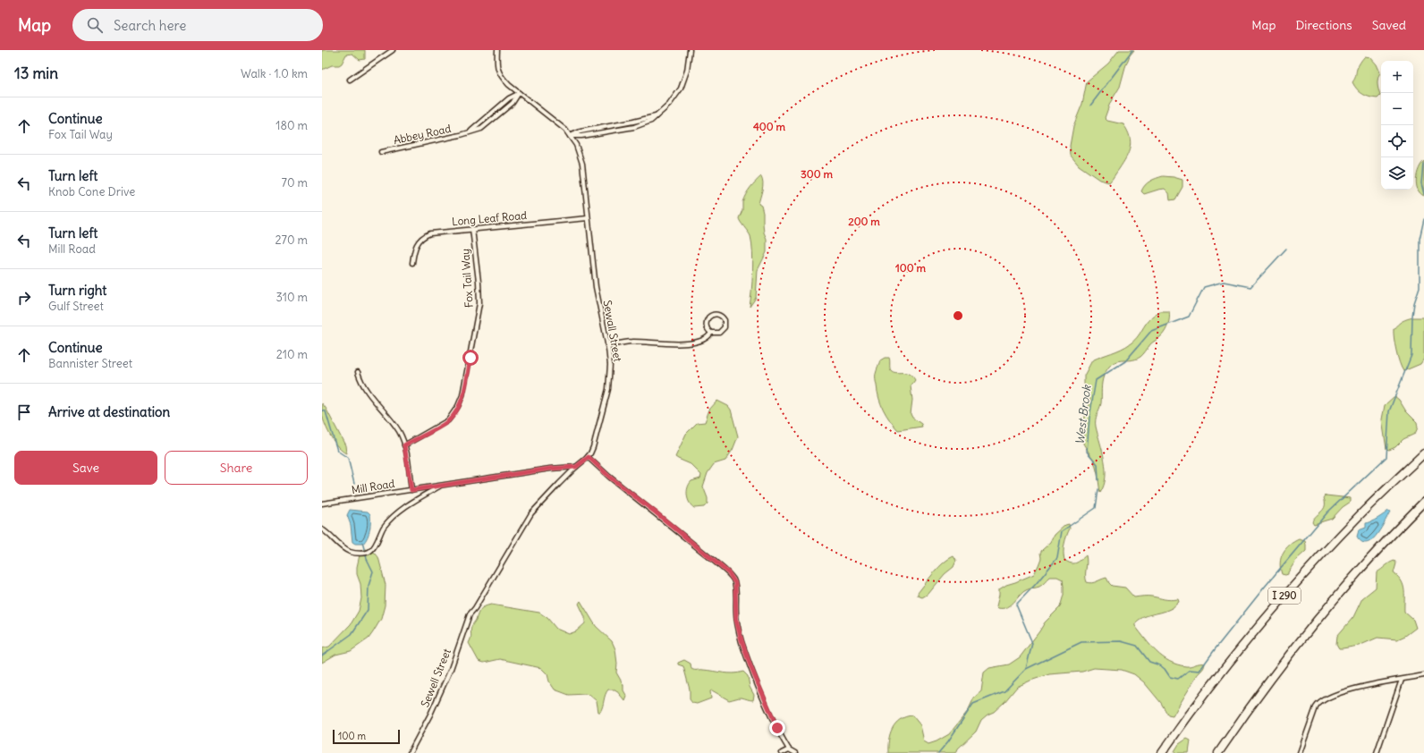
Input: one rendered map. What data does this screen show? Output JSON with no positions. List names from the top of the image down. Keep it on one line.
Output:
{"streets":{"highway":["I 290"],"street":["Abbey Road","Long Leaf Road","Fox Tail Way","Sewall Street","Mill Road","Sewell Street"]},"crossings":[["Abbey Road","Sewall Street"],["Long Leaf Road","Fox Tail Way"],["Long Leaf Road","Sewall Street"],["Mill Road","Sewell Street"]],"water":["West Brook"],"scale_bar":"100 m","page":{"header":"Map","search":"Search here","nav":["Map","Directions","Saved"],"heading":["13 min","Walk · 1.0 km"],"map_buttons":["+","−"],"list":[["Continue","Fox Tail Way","180 m"],["Turn left","Knob Cone Drive","70 m"],["Turn left","Mill Road","270 m"],["Turn right","Gulf Street","310 m"],["Continue","Bannister Street","210 m"],"Arrive at destination"],"buttons":["Save","Share"],"scale":"100 m"},"rings":["400 m","300 m","200 m","100 m"]}
